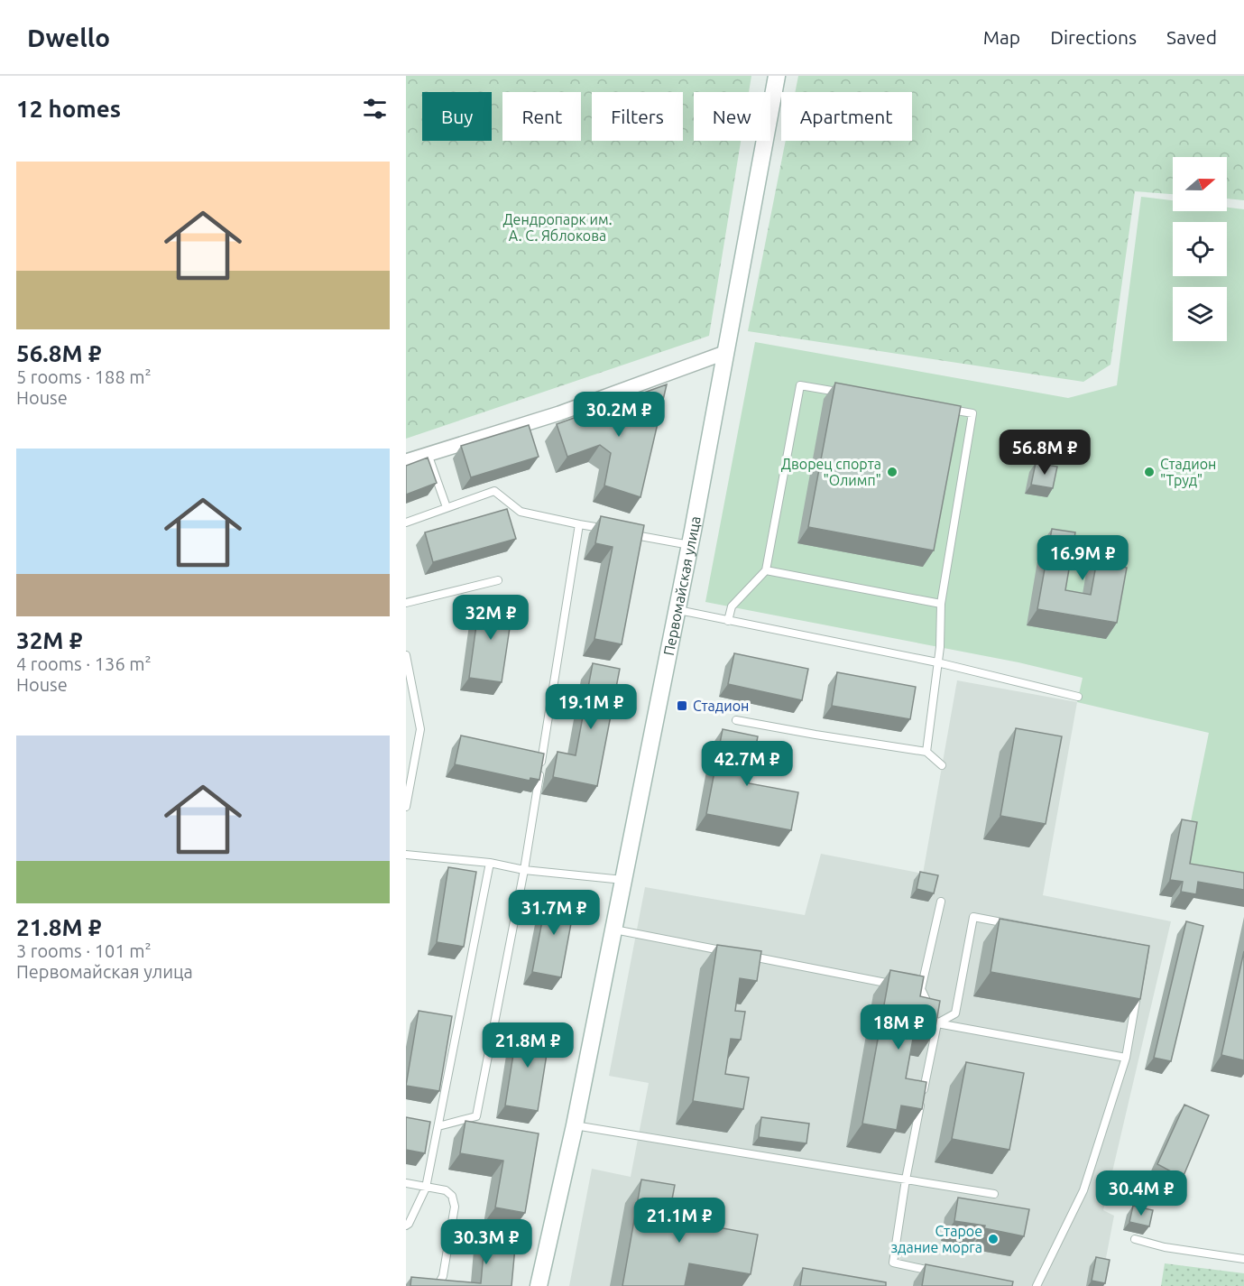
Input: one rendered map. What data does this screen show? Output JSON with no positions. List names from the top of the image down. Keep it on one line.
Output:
{"streets":{"main road":["Первомайская улица"]},"parks":["Дендропарк им. А. С. Яблокова"],"places":{"other":["Дворец спорта \"Олимп\"","Стадион \"Труд\"","Старое здание морга"],"transit":["Стадион"]},"north":"right","page":{"header":"Dwello","nav":["Map","Directions","Saved"],"heading":"12 homes","chip":["Buy","Rent","Filters","New","Apartment"],"list":[{"name":"56.8M ₽","note":"5 rooms · 188 m² · House"},{"name":"32M ₽","note":"4 rooms · 136 m² · House"},{"name":"21.8M ₽","note":"3 rooms · 101 m² · Первомайская улица"}],"price":["30.2M ₽","56.8M ₽","16.9M ₽","32M ₽","19.1M ₽","42.7M ₽","31.7M ₽","18M ₽","21.8M ₽","30.4M ₽","21.1M ₽","30.3M ₽"]}}
